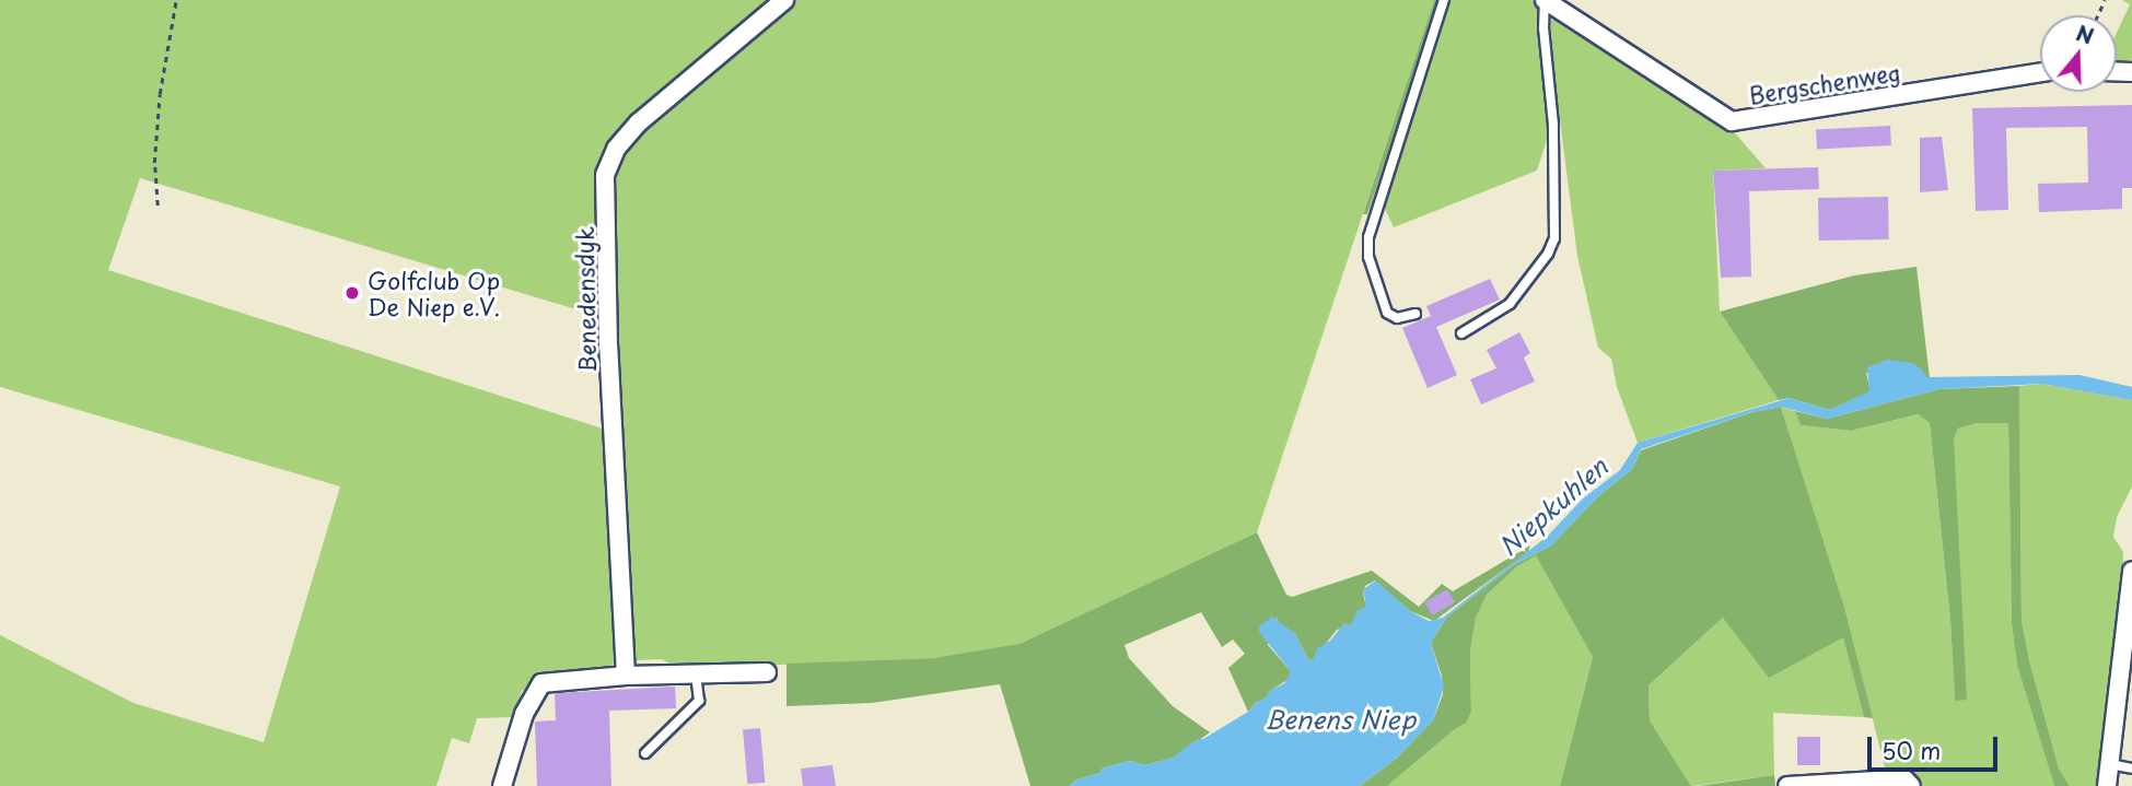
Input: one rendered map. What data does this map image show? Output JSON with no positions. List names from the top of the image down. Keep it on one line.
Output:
{"streets":{"street":["Bergschenweg","Benedensdyk"]},"water":["Niepkuhlen","Benens Niep"],"places":["Golfclub Op De Niep e.V."],"scale_bar":"50 m","north":"top"}
